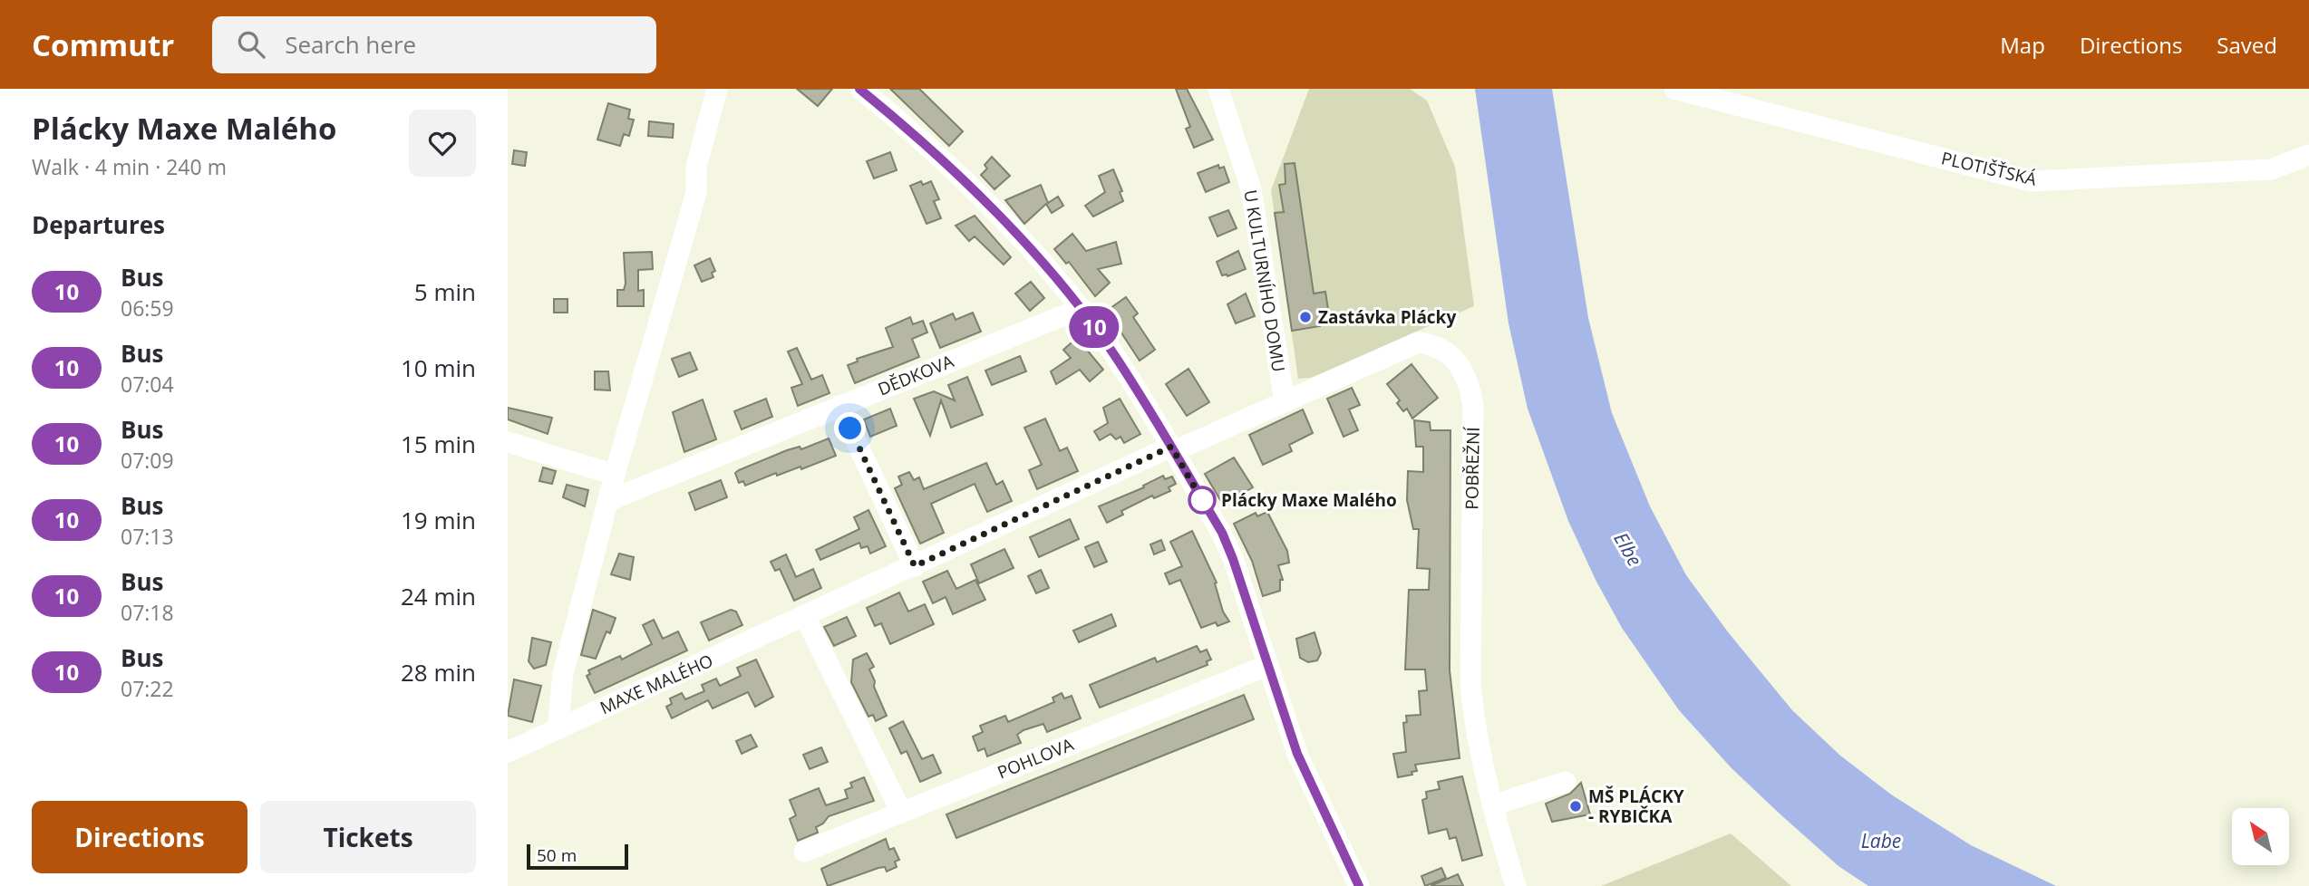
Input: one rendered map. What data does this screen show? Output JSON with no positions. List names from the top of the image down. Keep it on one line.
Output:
{"streets":{"street":["PLOTIŠŤSKÁ","U KULTURNÍHO DOMU","DĚDKOVA","POBŘEŽNÍ","MAXE MALÉHO","POHLOVA"]},"crossings":[["U KULTURNÍHO DOMU","POBŘEŽNÍ"],["POBŘEŽNÍ","MAXE MALÉHO"]],"water":["Elbe","Labe"],"places":["Zastávka Plácky","Plácky Maxe Malého","MŠ PLÁCKY - RYBIČKA"],"lines":["bus line 10"],"scale_bar":"50 m","north":"top left","page":{"header":"Commutr","search":"Search here","nav":["Map","Directions","Saved"],"heading":[["Plácky Maxe Malého","Walk · 4 min · 240 m"],"Departures"],"on_map":"10","list":[{"mark":"10","name":"Bus","note":"06:59","value":"5 min"},{"mark":"10","name":"Bus","note":"07:04","value":"10 min"},{"mark":"10","name":"Bus","note":"07:09","value":"15 min"},{"mark":"10","name":"Bus","note":"07:13","value":"19 min"},{"mark":"10","name":"Bus","note":"07:18","value":"24 min"},{"mark":"10","name":"Bus","note":"07:22","value":"28 min"}],"buttons":["Directions","Tickets"],"scale":"50 m"}}
